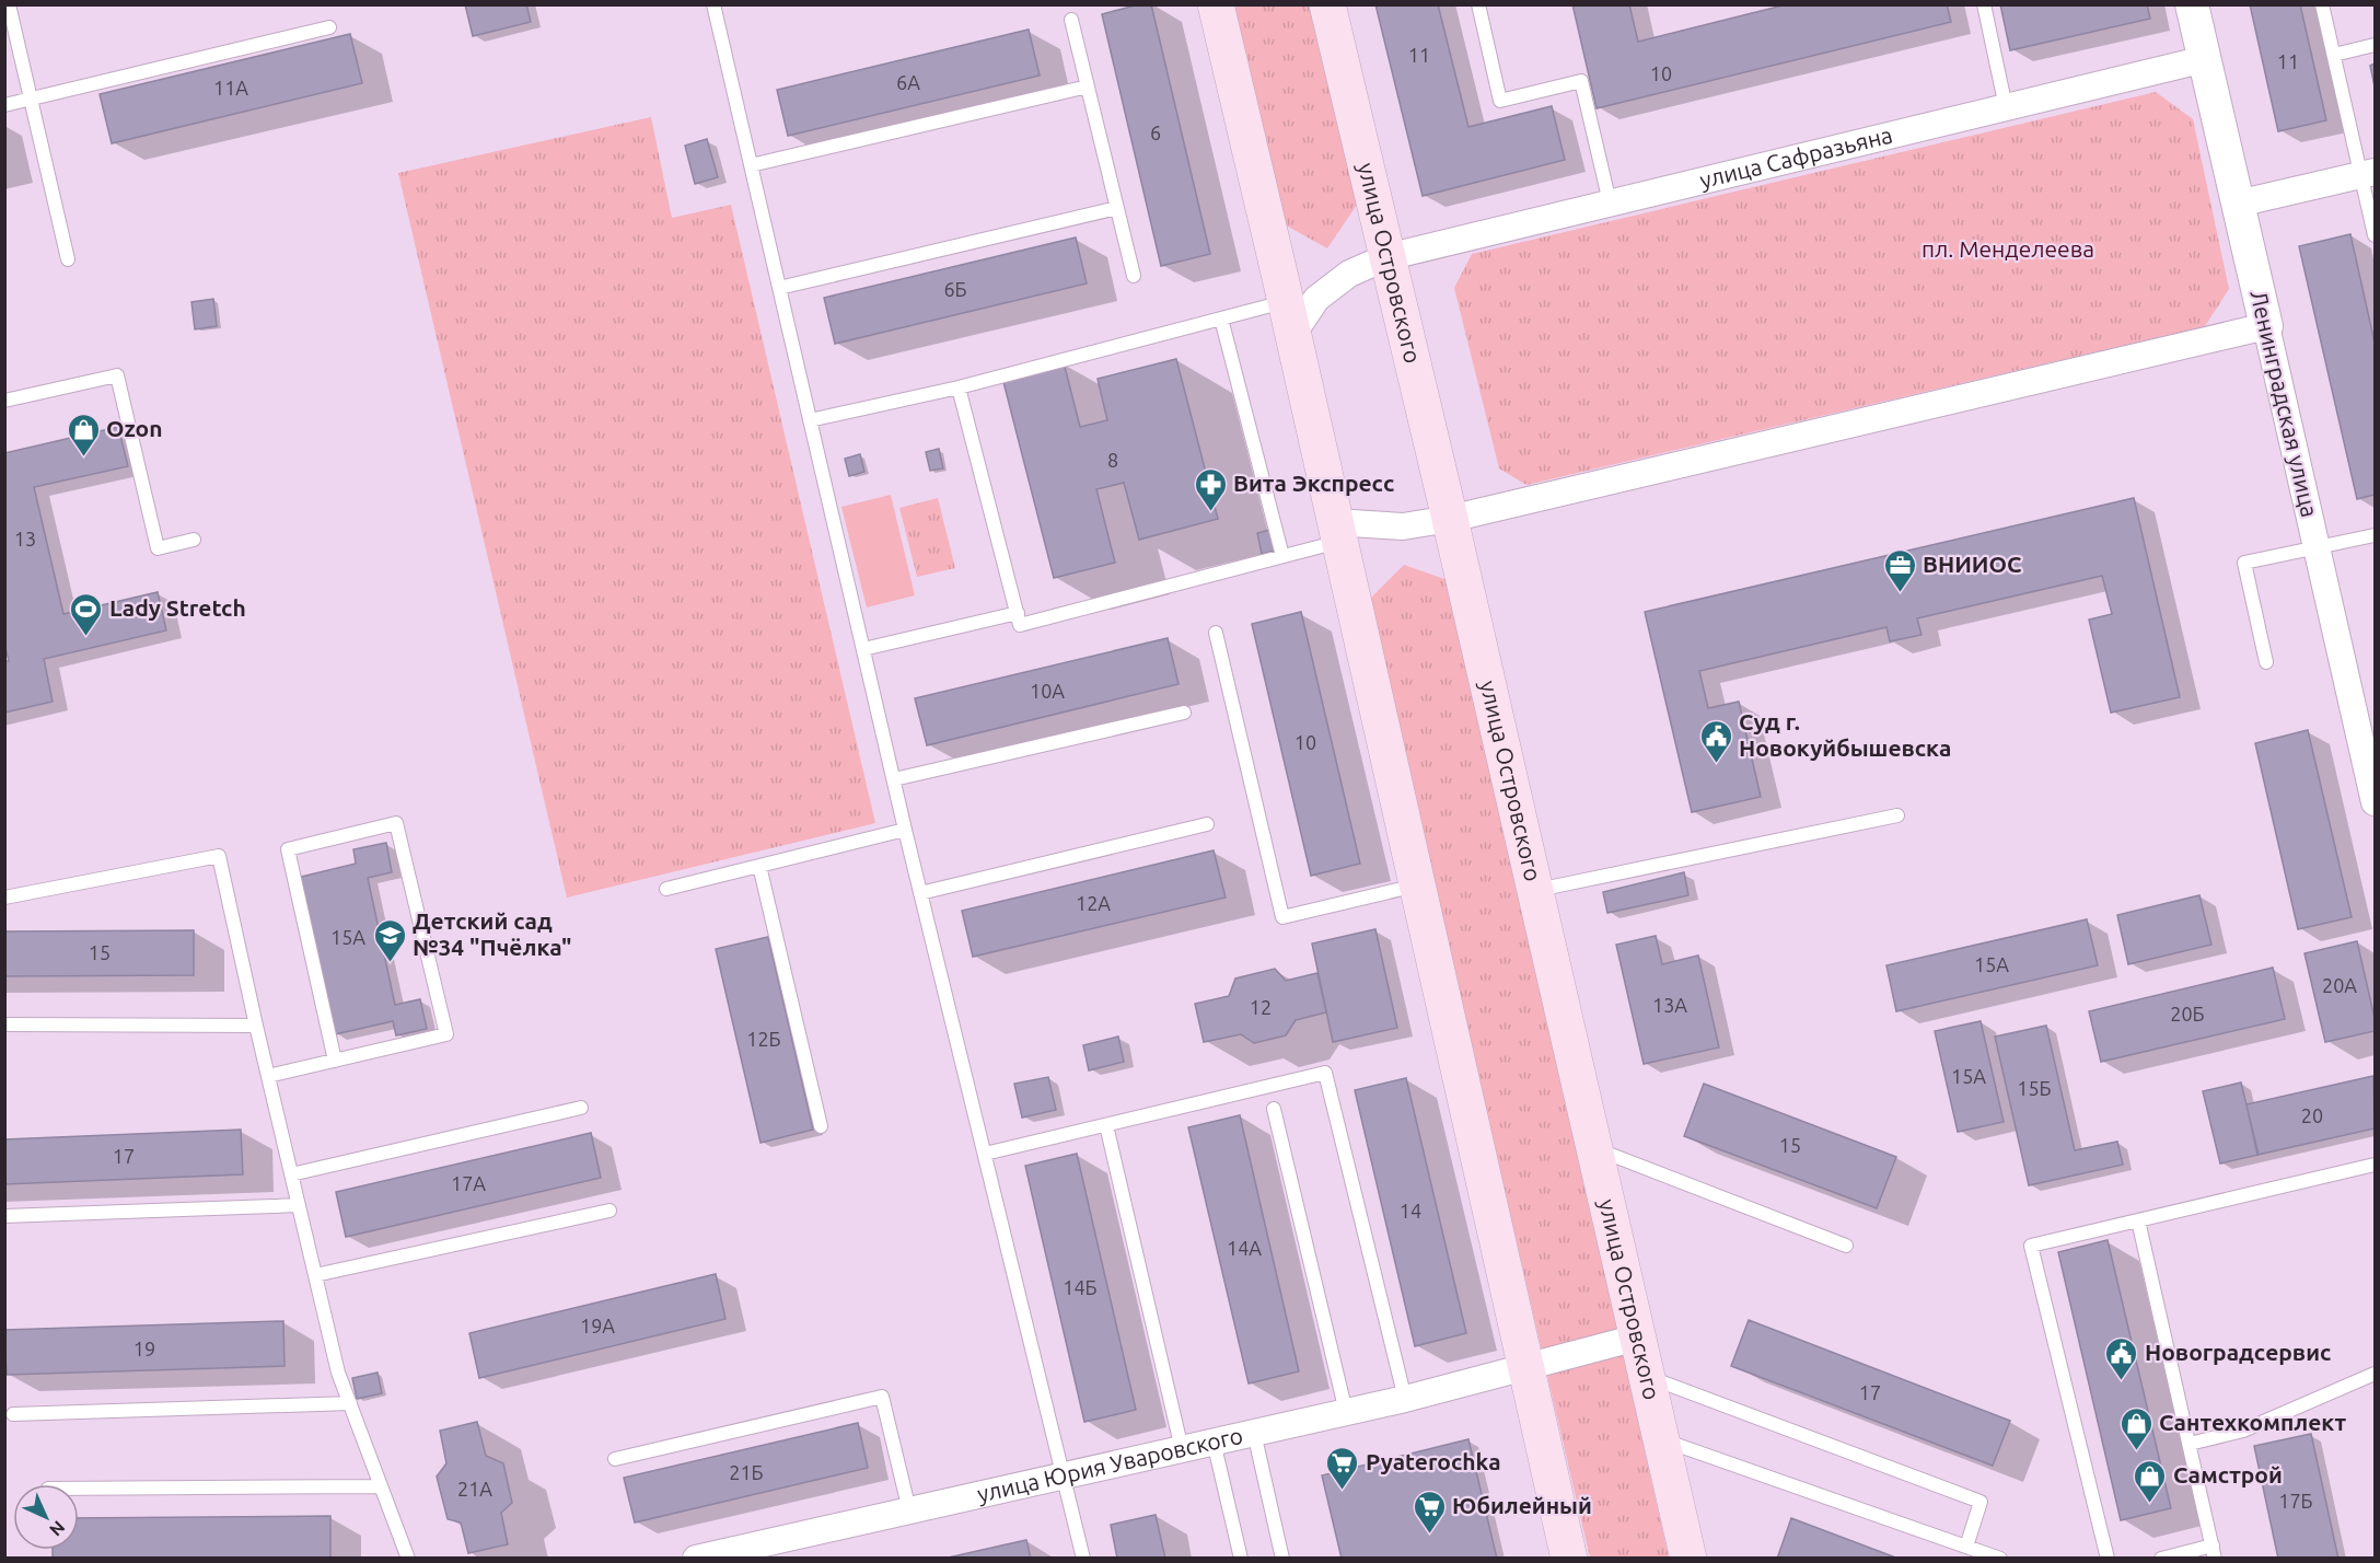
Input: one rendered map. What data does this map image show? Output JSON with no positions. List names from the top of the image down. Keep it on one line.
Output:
{"streets":{"main road":["улица Островского"],"street":["улица Сафразьяна","Ленинградская улица","улица Юрия Уваровского"]},"crossings":[["улица Сафразьяна","улица Островского"],["улица Сафразьяна","Ленинградская улица"],["улица Островского","улица Юрия Уваровского"]],"parks":["пл. Менделеева"],"places":{"shop":["Ozon","Сантехкомплект","Самстрой"],"pharmacy":["Вита Экспресс"],"office":["ВНИИОС"],"sports":["Lady Stretch"],"public building":["Суд г. Новокуйбышевска","Новоградсервис"],"school or university":["Детский сад №34 \"Пчёлка\""],"supermarket":["Pyaterochka","Юбилейный"]},"house_numbers":["11","11","10","6А","11А","6","6Б","8","13","10А","10","12А","15А","15","15А","20А","13А","12","20Б","12Б","15А","15Б","20","15","17","17А","14","14А","14Б","19А","19","17","21Б","21А","17Б"],"north":"bottom right"}
